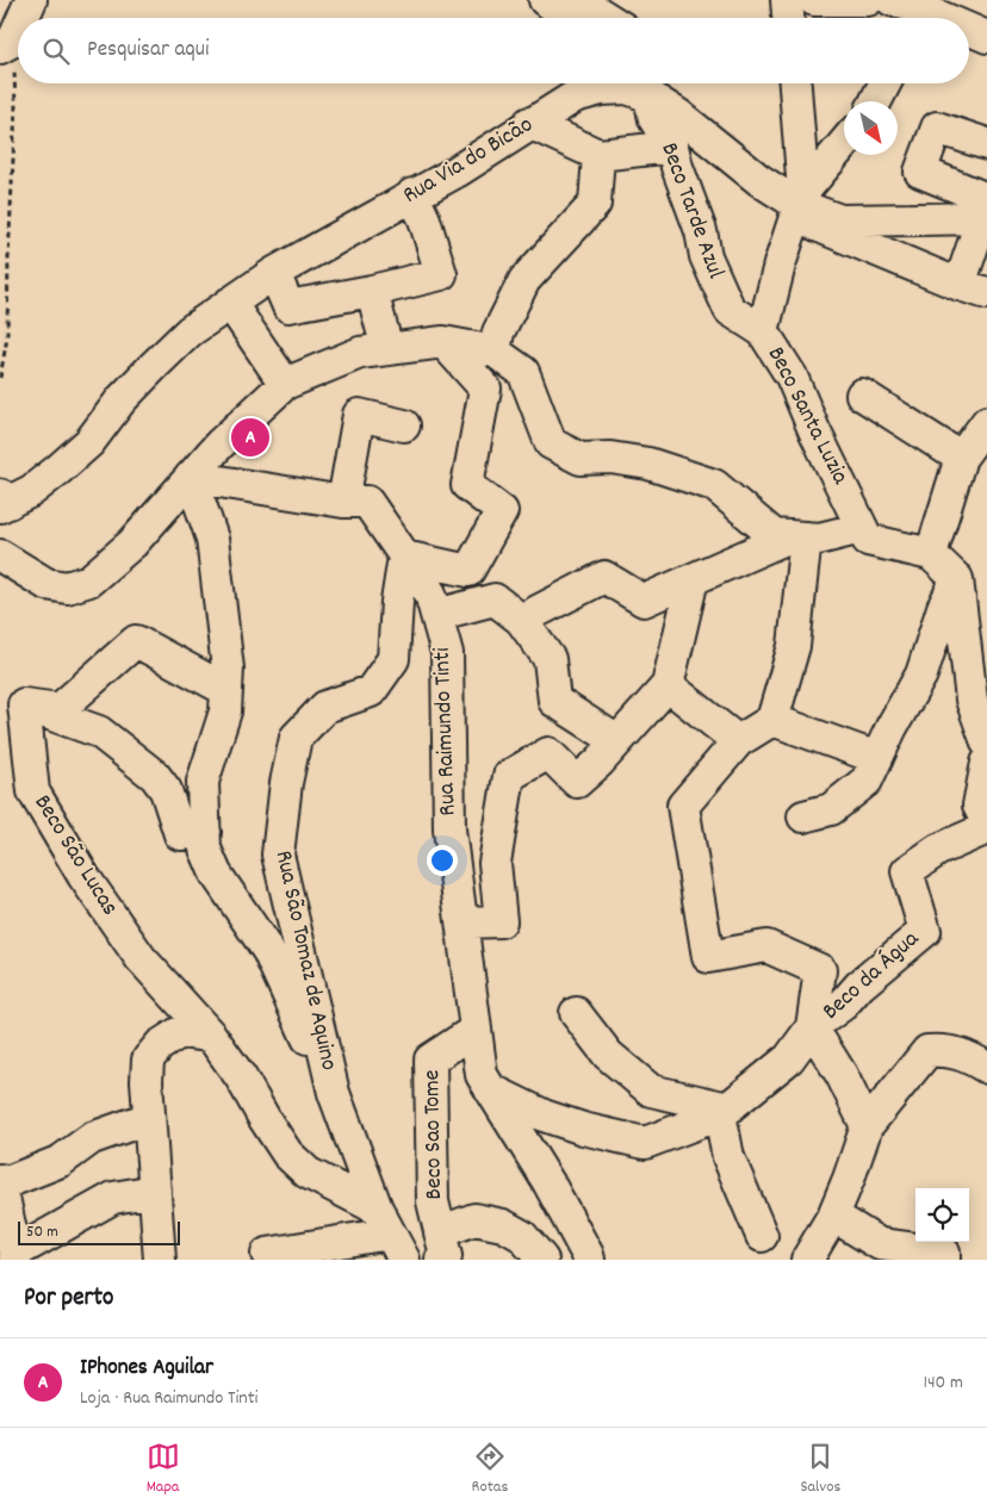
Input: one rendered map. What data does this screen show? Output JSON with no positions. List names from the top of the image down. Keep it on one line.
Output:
{"streets":{"street":["Rua Via do Bicão","Beco Tarde Azul","Beco Santa Luzia","Rua Raimundo Tinti","Beco São Lucas","Rua São Tomaz de Aquino","Beco da Água","Beco Sao Tome"]},"crossings":[["Rua Via do Bicão","Beco Tarde Azul"],["Rua Via do Bicão","Beco Santa Luzia"],["Beco Tarde Azul","Beco Santa Luzia"],["Rua Raimundo Tinti","Rua São Tomaz de Aquino"],["Rua Raimundo Tinti","Beco Sao Tome"],["Beco São Lucas","Rua São Tomaz de Aquino"]],"scale_bar":"50 m","north":"bottom right","page":{"search":"Pesquisar aqui","pins":"A","scale":"50 m","heading":"Por perto","list":[{"mark":"A","name":"IPhones Aguilar","note":"Loja · Rua Raimundo Tinti","value":"140 m"}],"nav":["Mapa","Rotas","Salvos"]}}
